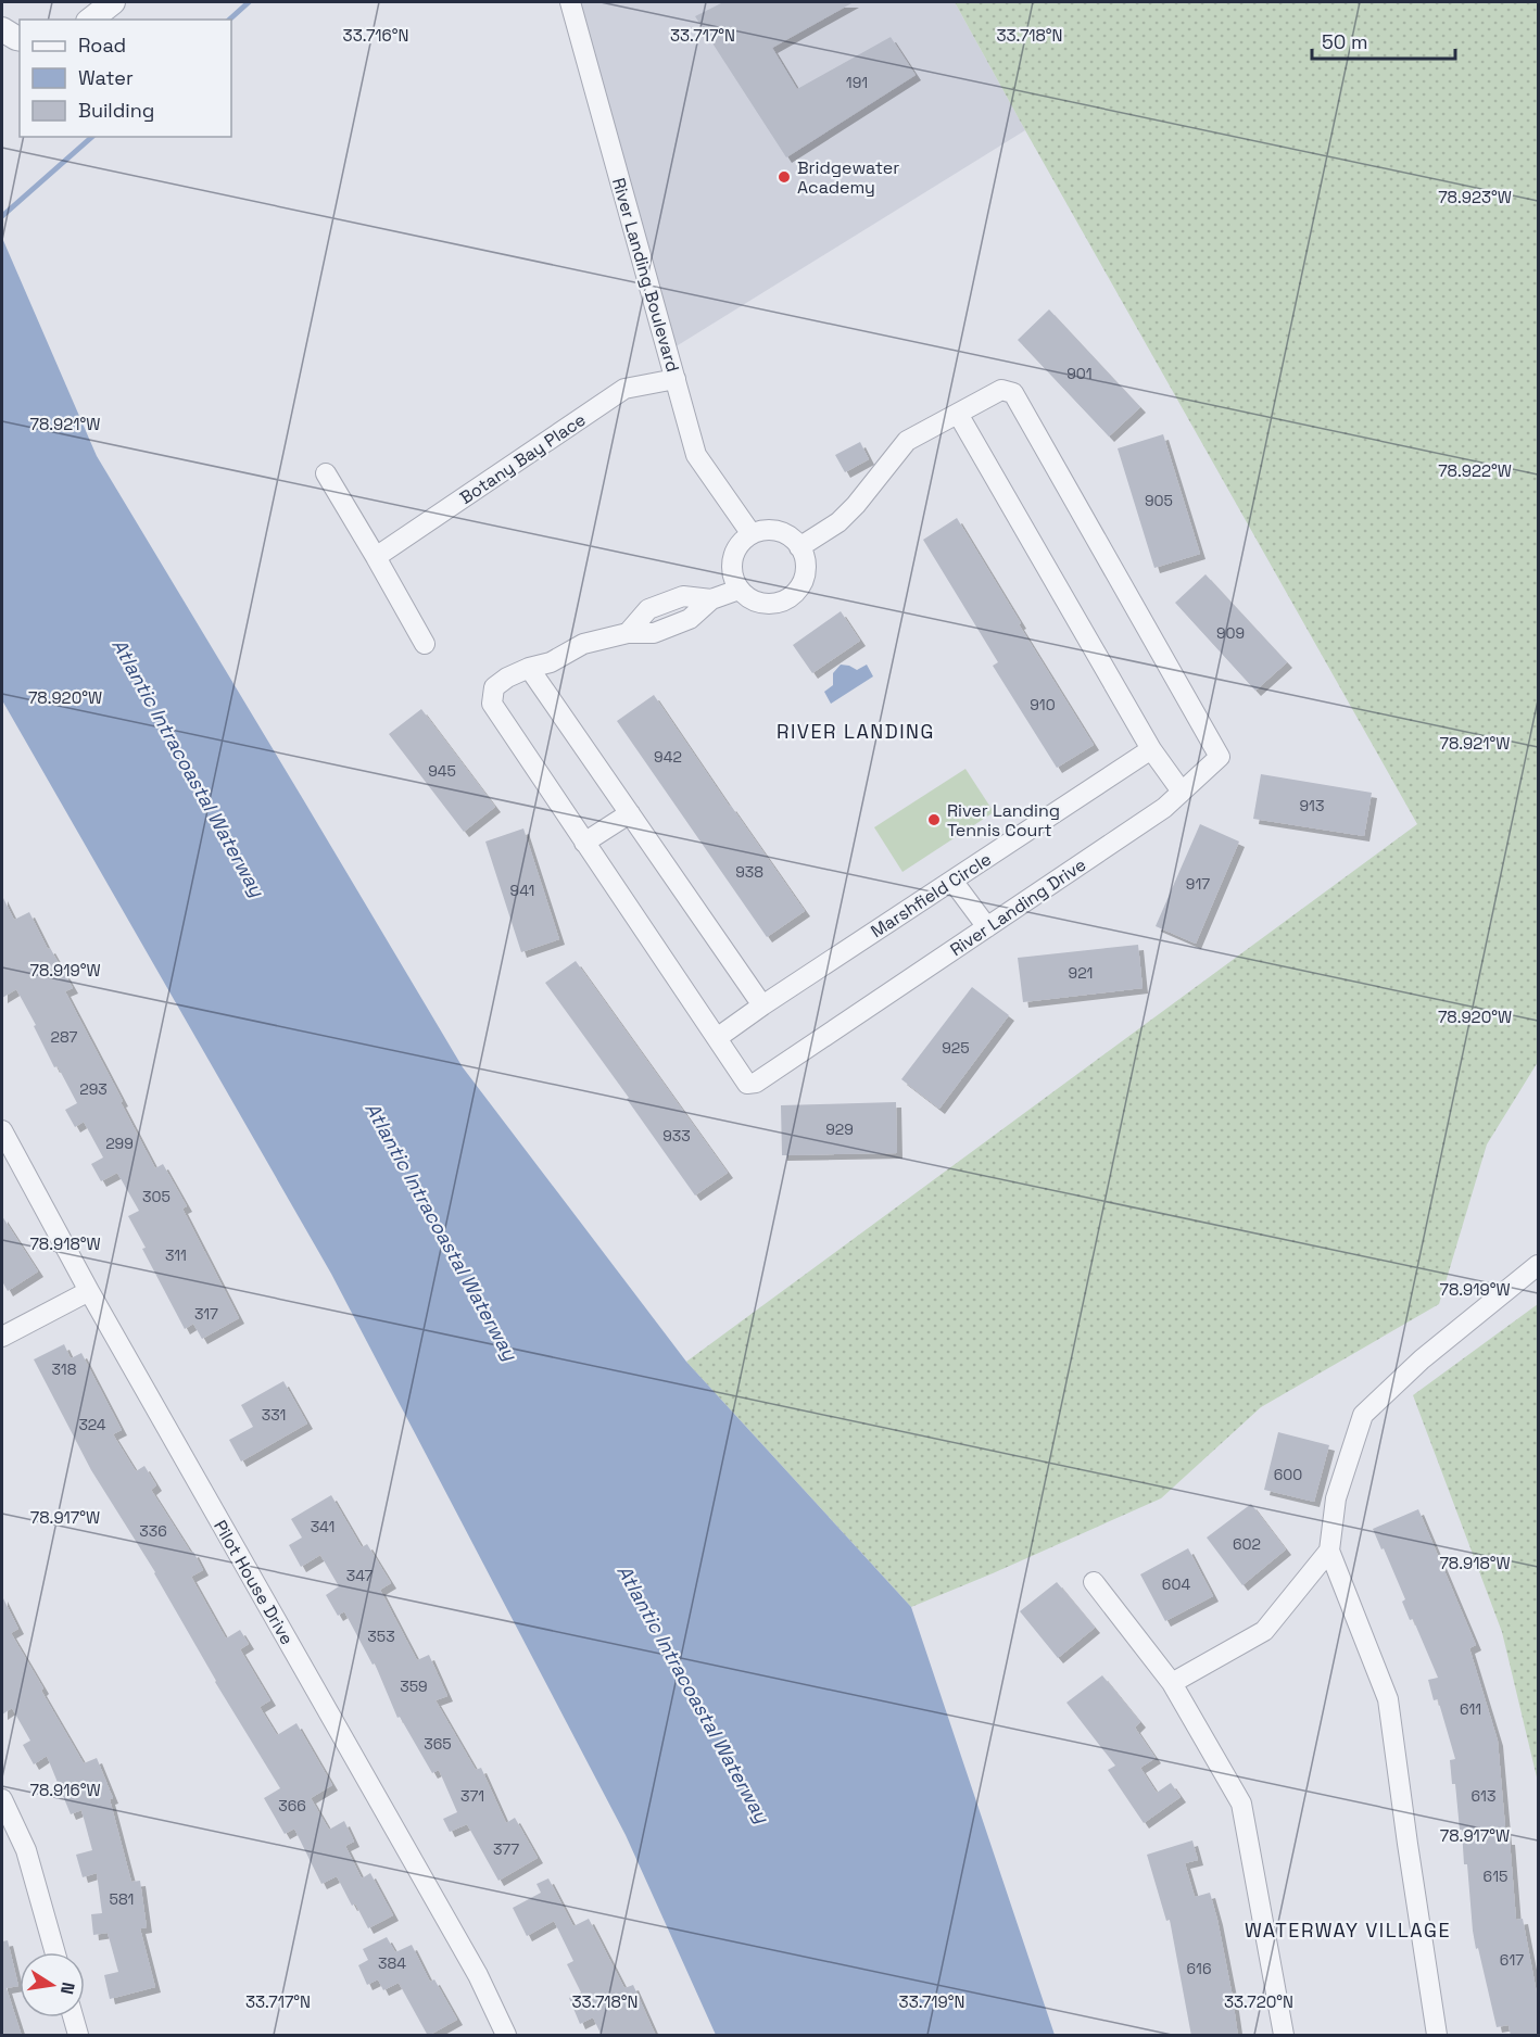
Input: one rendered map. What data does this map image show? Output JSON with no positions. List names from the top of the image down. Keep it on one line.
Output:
{"streets":{"street":["River Landing Boulevard","Botany Bay Place","Marshfield Circle","River Landing Drive","Pilot House Drive"]},"crossings":[["River Landing Boulevard","Botany Bay Place"],["River Landing Boulevard","River Landing Drive"],["Marshfield Circle","River Landing Drive"]],"districts":["RIVER LANDING","WATERWAY VILLAGE"],"water":["Atlantic Intracoastal Waterway"],"places":["Bridgewater Academy","River Landing Tennis Court"],"house_numbers":["191","901","905","909","910","942","945","913","938","917","941","921","287","925","293","929","933","299","305","311","317","318","331","324","600","341","336","602","347","604","353","359","611","365","371","613","366","377","615","581","617","384","616"],"legend":["Road","Water","Building"],"scale_bar":"50 m","north":"right","coordinates":["33.716°N","33.717°N","33.718°N","78.923°W","78.921°W","78.922°W","78.920°W","78.919°W","78.918°W","78.917°W","78.916°W","33.719°N","33.720°N"]}
